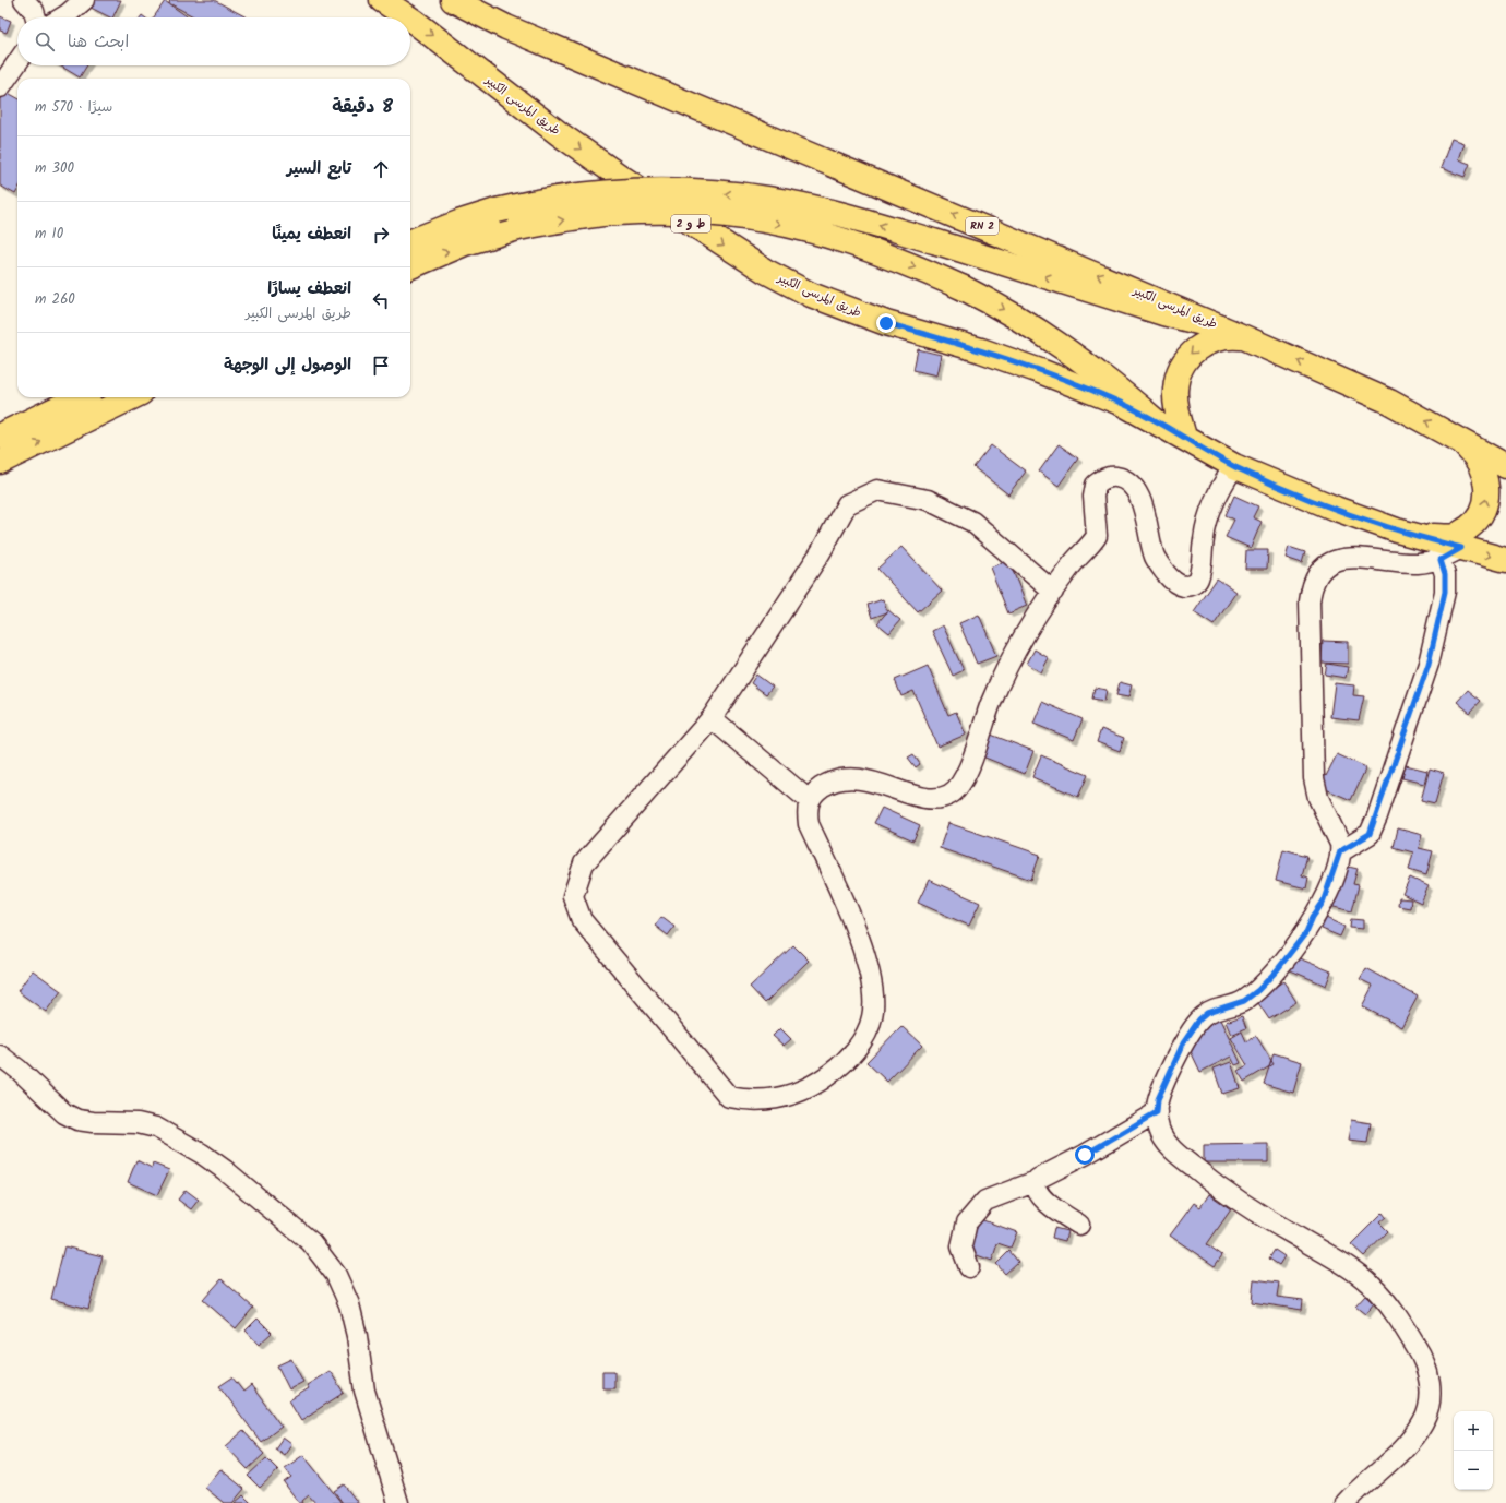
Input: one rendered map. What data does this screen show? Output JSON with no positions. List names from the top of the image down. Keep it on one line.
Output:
{"streets":{"main road":["طريق المرسى الكبير","ط و 2","RN 2"]},"page":{"search":"ابحث هنا","heading":["8 دقيقة","سيرًا · 570 m"],"list":[["تابع السير","300 m"],["انعطف يمينًا","10 m"],["انعطف يسارًا","طريق المرسى الكبير","260 m"],"الوصول إلى الوجهة"],"map_buttons":["+","−"]}}
